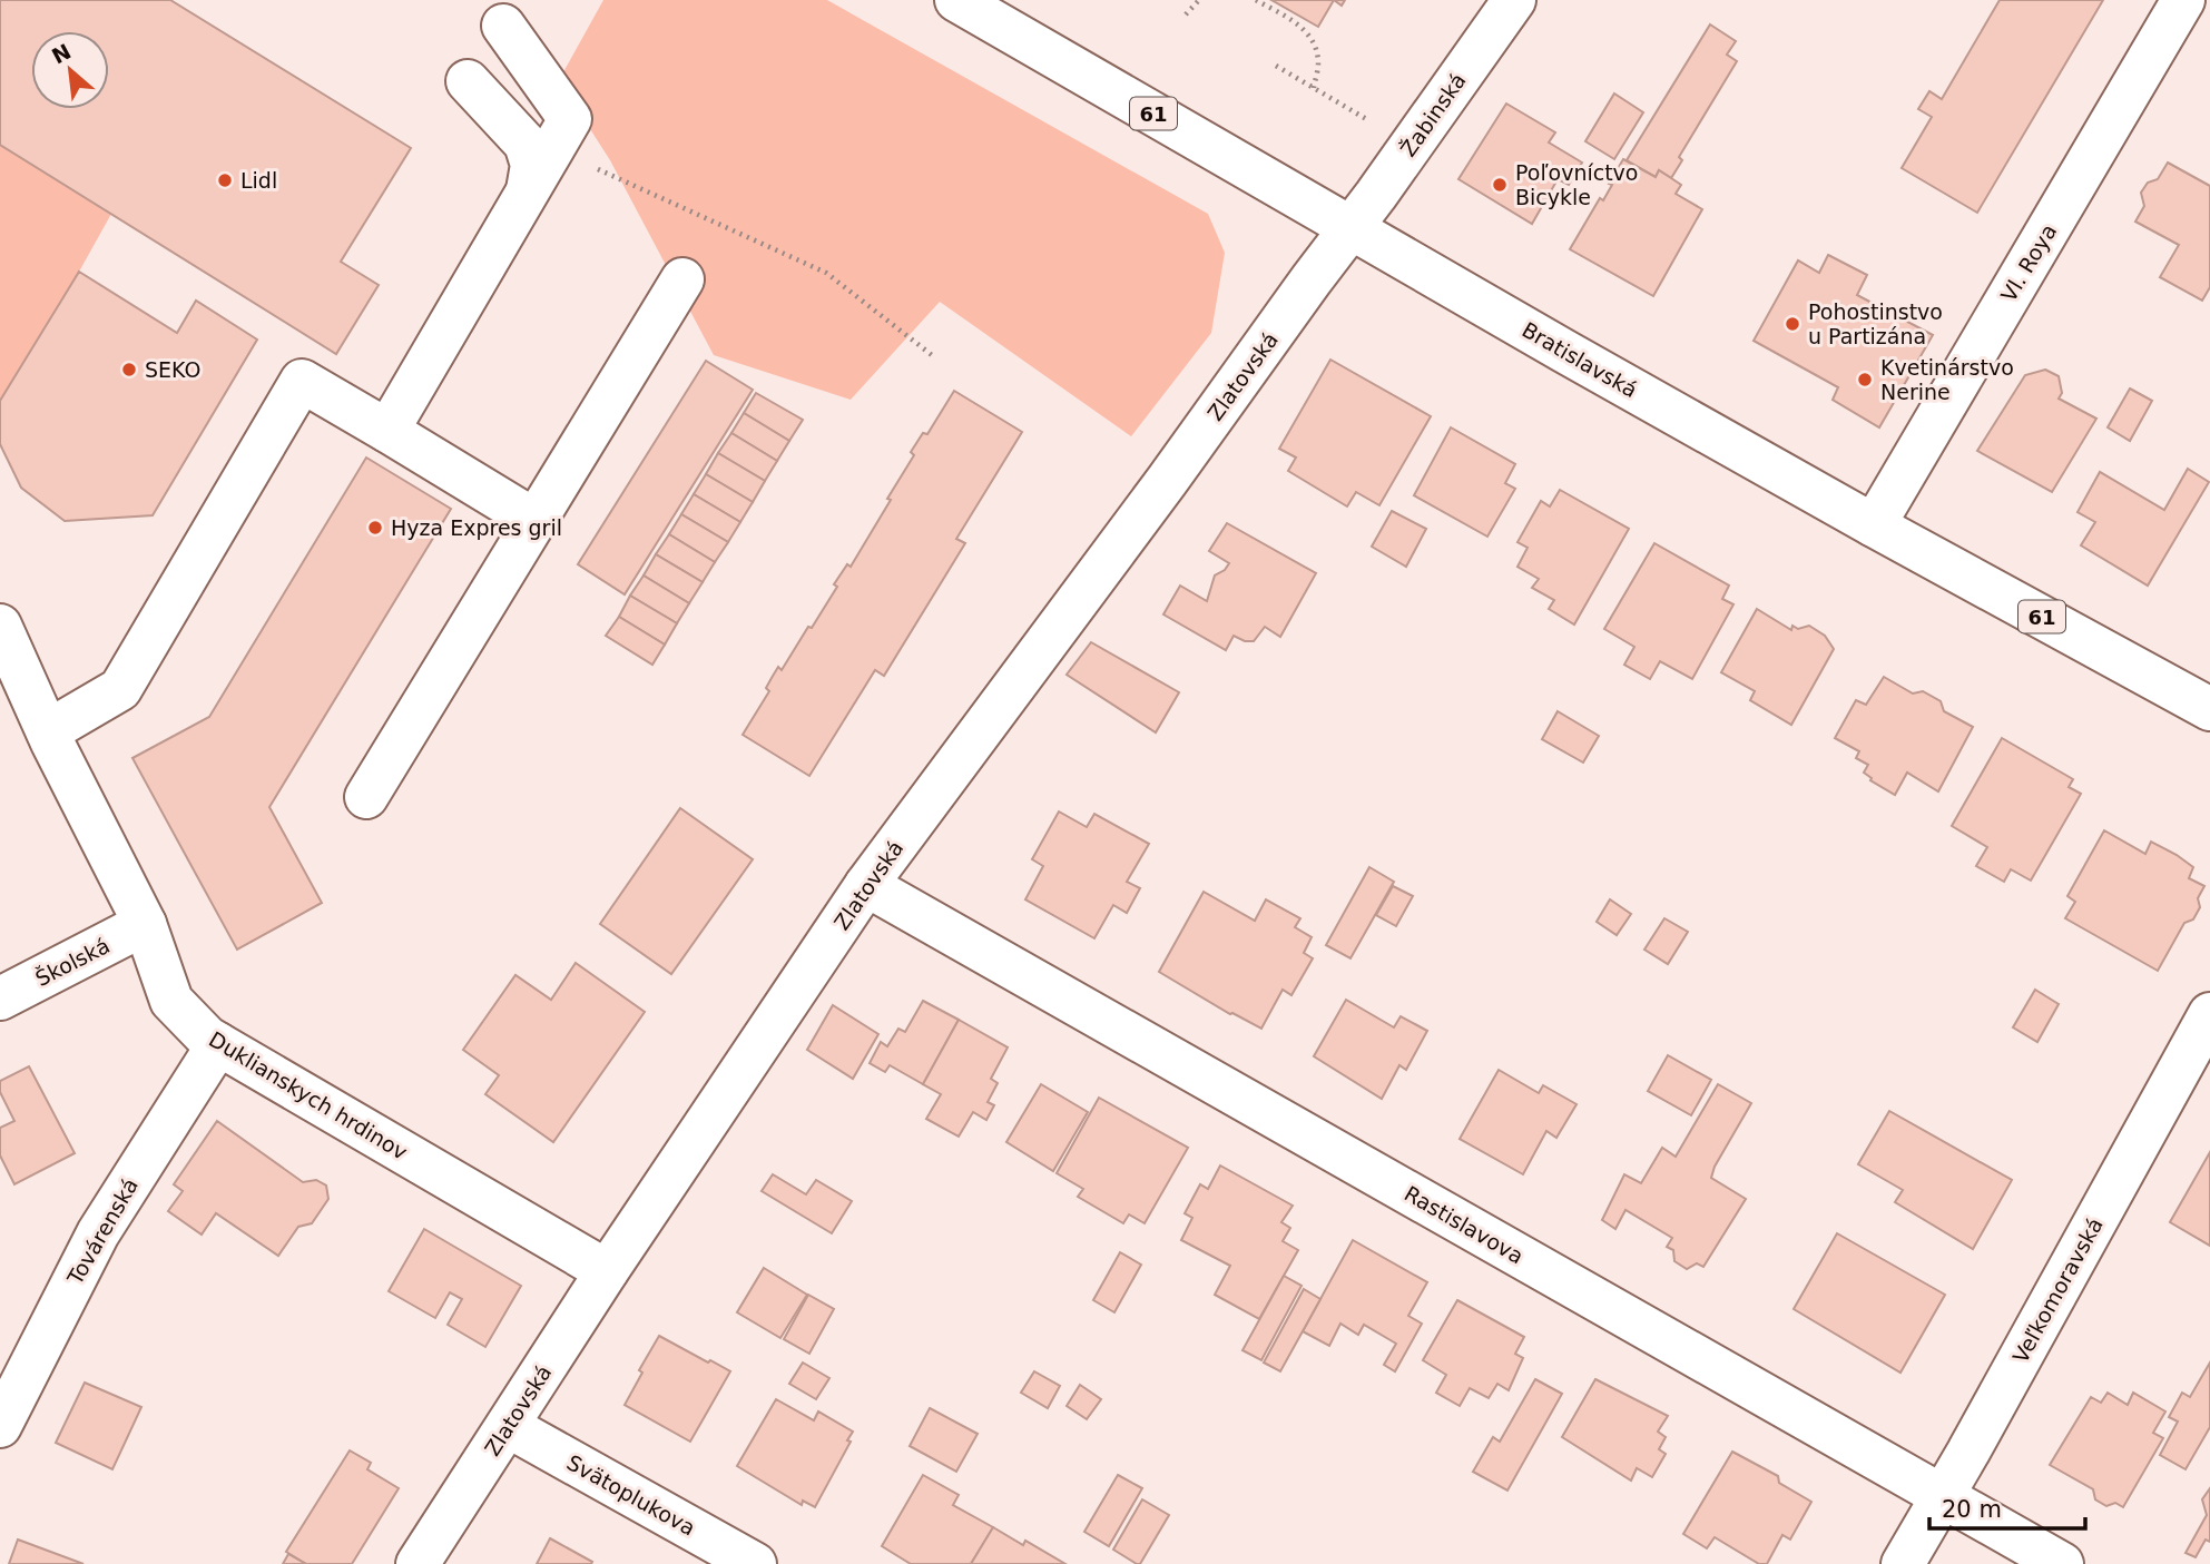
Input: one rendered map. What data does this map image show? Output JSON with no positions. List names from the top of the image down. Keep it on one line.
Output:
{"streets":{"street":["61","Žabinská","Vl. Roya","Bratislavská","Zlatovská","Školská","Duklianskych hrdinov","Rastislavova","Továrenská","Veľkomoravská","Svätoplukova"]},"crossings":[["Žabinská","Bratislavská"],["Žabinská","Zlatovská"],["Vl. Roya","Bratislavská"],["Bratislavská","Zlatovská"],["Zlatovská","Duklianskych hrdinov"],["Zlatovská","Rastislavova"],["Zlatovská","Svätoplukova"],["Školská","Duklianskych hrdinov"],["Duklianskych hrdinov","Továrenská"],["Rastislavova","Veľkomoravská"]],"places":["Lidl","Poľovníctvo Bicykle","Pohostinstvo u Partizána","SEKO","Kvetinárstvo Nerine","Hyza Expres gril"],"scale_bar":"20 m","north":"top left"}
